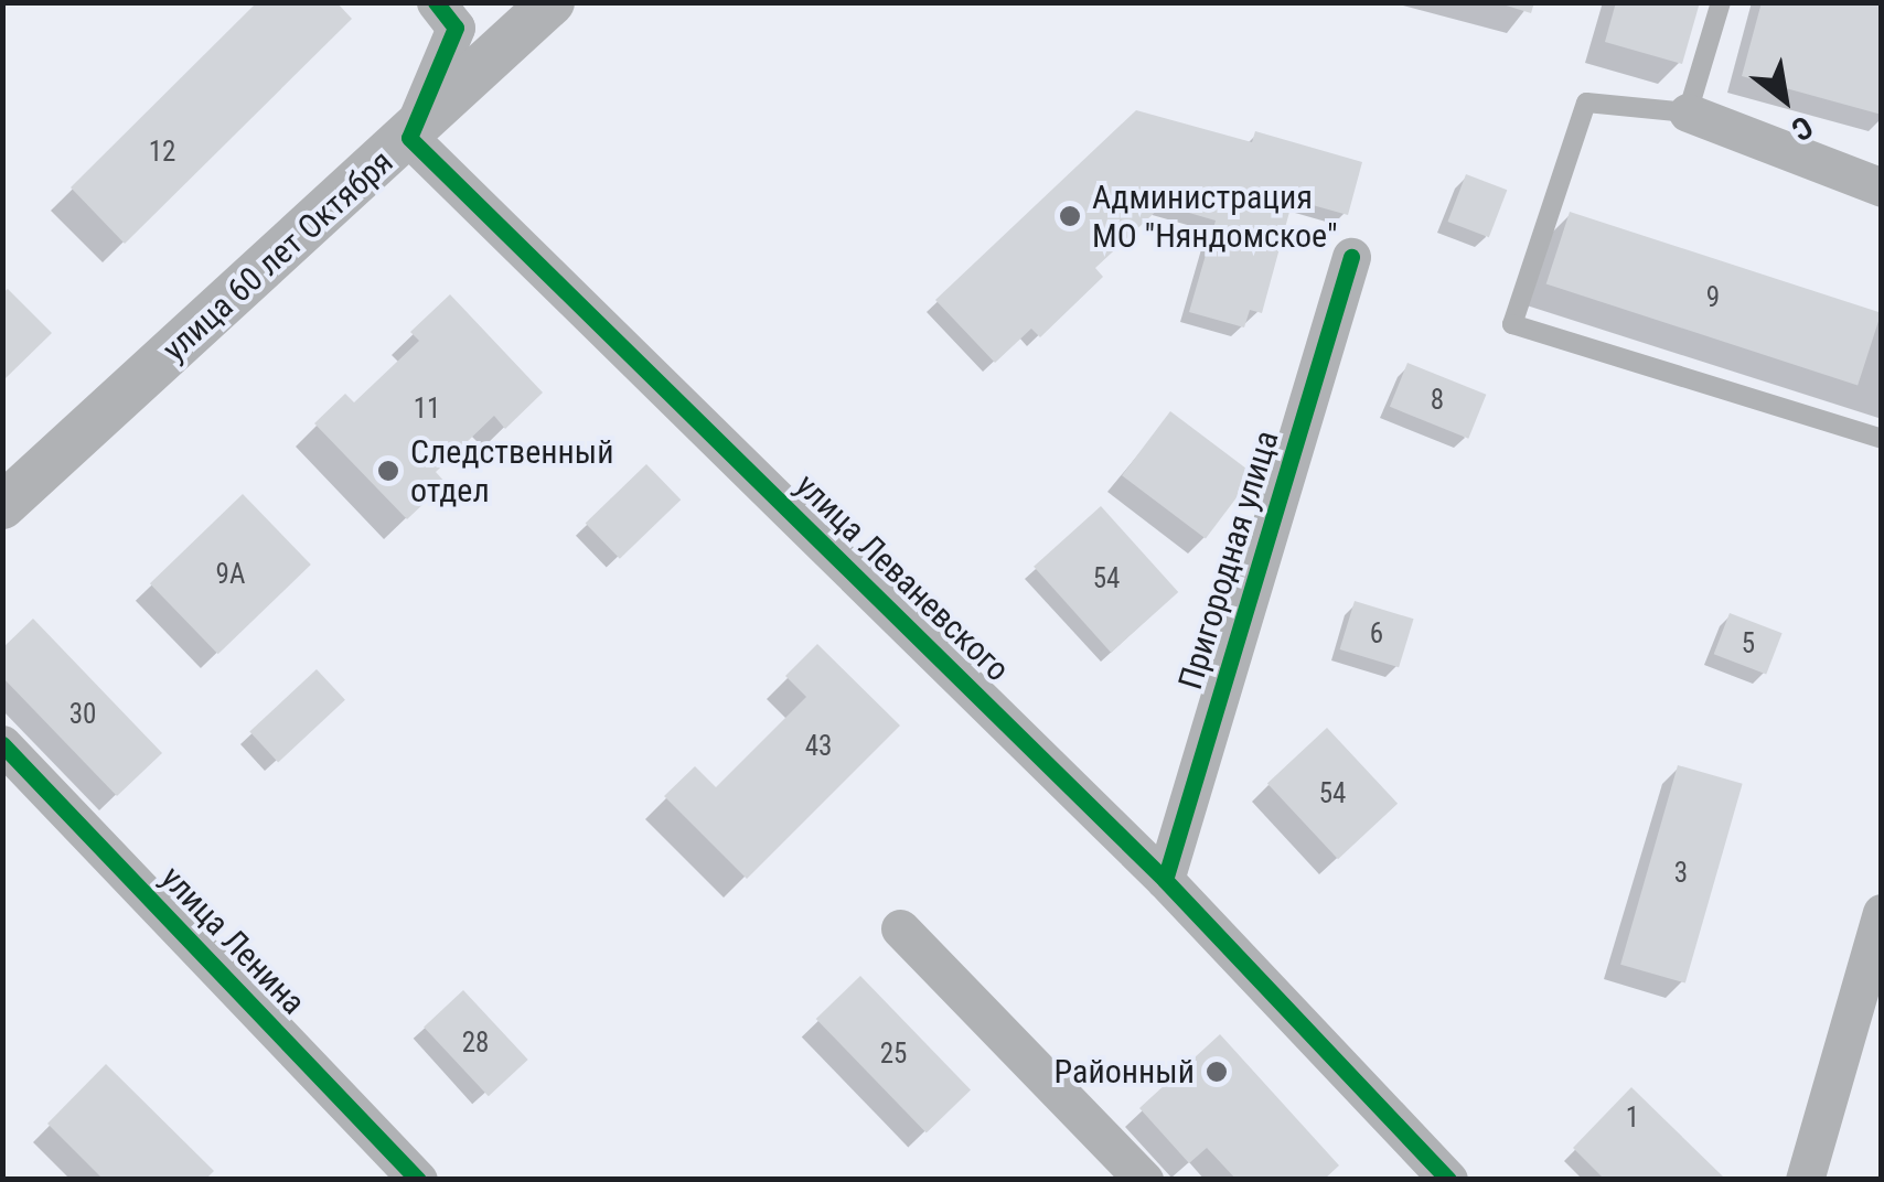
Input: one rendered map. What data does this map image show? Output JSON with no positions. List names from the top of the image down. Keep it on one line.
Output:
{"streets":{"street":["улица 60 лет Октября","Пригородная улица","улица Леваневского","улица Ленина"]},"crossings":[["улица 60 лет Октября","улица Леваневского"],["Пригородная улица","улица Леваневского"]],"places":["Администрация МО \"Няндомское\"","Следственный отдел","Районный"],"house_numbers":["12","9","8","11","9А","54","6","5","30","43","54","3","28","25","1"],"north":"bottom right"}
